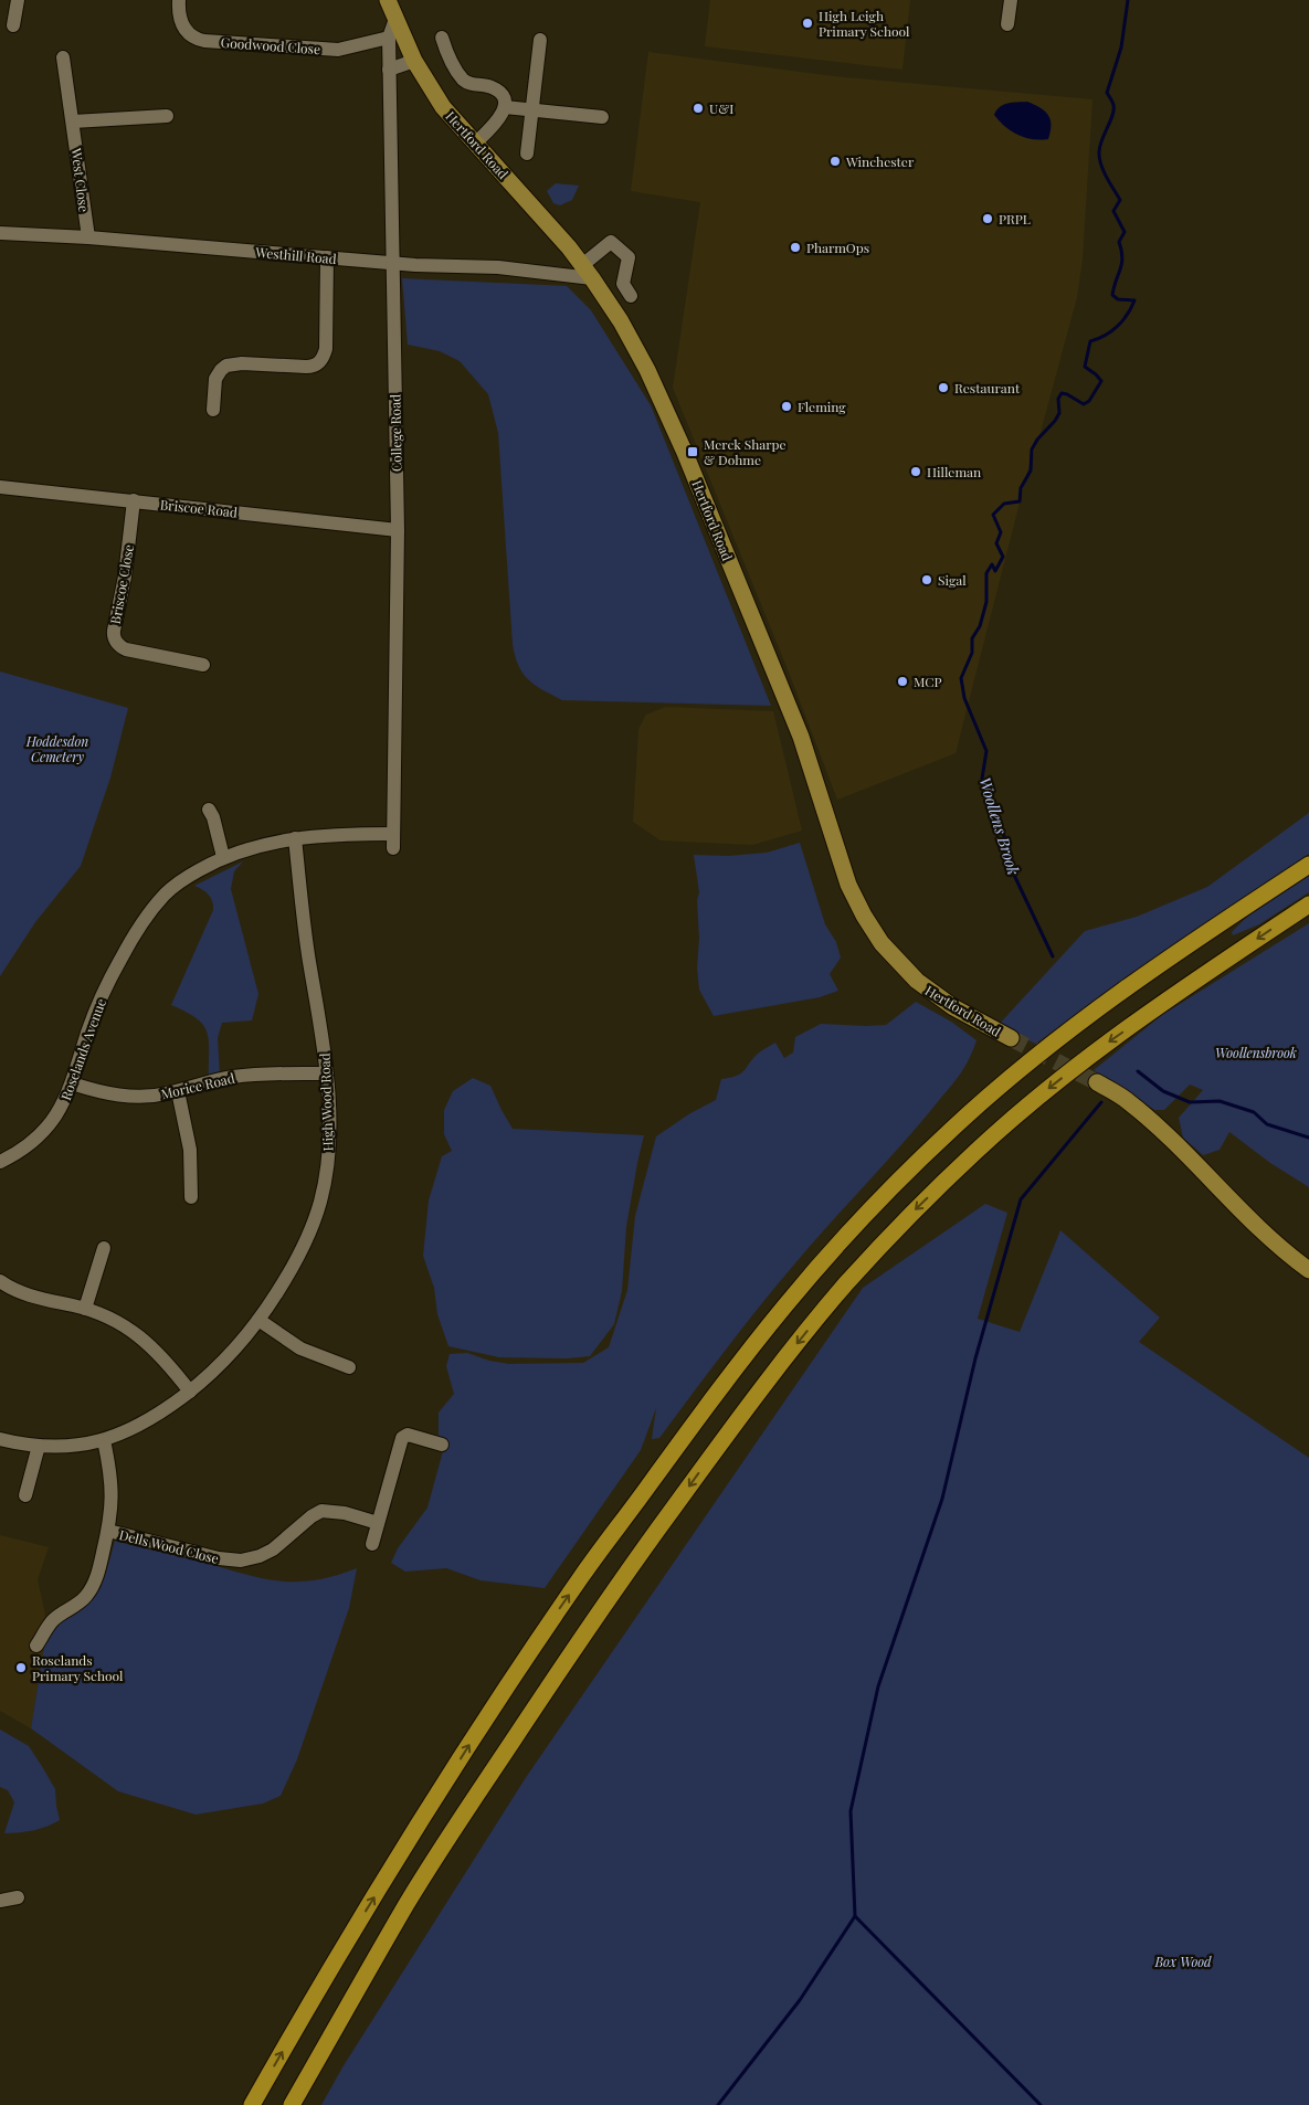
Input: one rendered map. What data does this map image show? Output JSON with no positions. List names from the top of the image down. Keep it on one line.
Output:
{"streets":{"main road":["Hertford Road"],"street":["Goodwood Close","West Close","Westhill Road","College Road","Briscoe Road","Briscoe Close","Roselands Avenue","Morice Road","High Wood Road","Dells Wood Close"]},"crossings":[["Goodwood Close","College Road"],["Hertford Road","Westhill Road"],["Hertford Road","College Road"],["West Close","Westhill Road"],["Westhill Road","College Road"],["College Road","Briscoe Road"],["College Road","Roselands Avenue"],["Briscoe Road","Briscoe Close"],["Roselands Avenue","Morice Road"],["Roselands Avenue","High Wood Road"],["Morice Road","High Wood Road"]],"water":["Woollens Brook"],"parks":["Hoddesdon Cemetery","Woollensbrook","Box Wood"],"places":{"other":["High Leigh Primary School","U&I","Winchester","PRPL","PharmOps","Restaurant","Fleming","Hilleman","Sigal","MCP","Roselands Primary School"],"transit":["Merck Sharpe & Dohme"]}}
